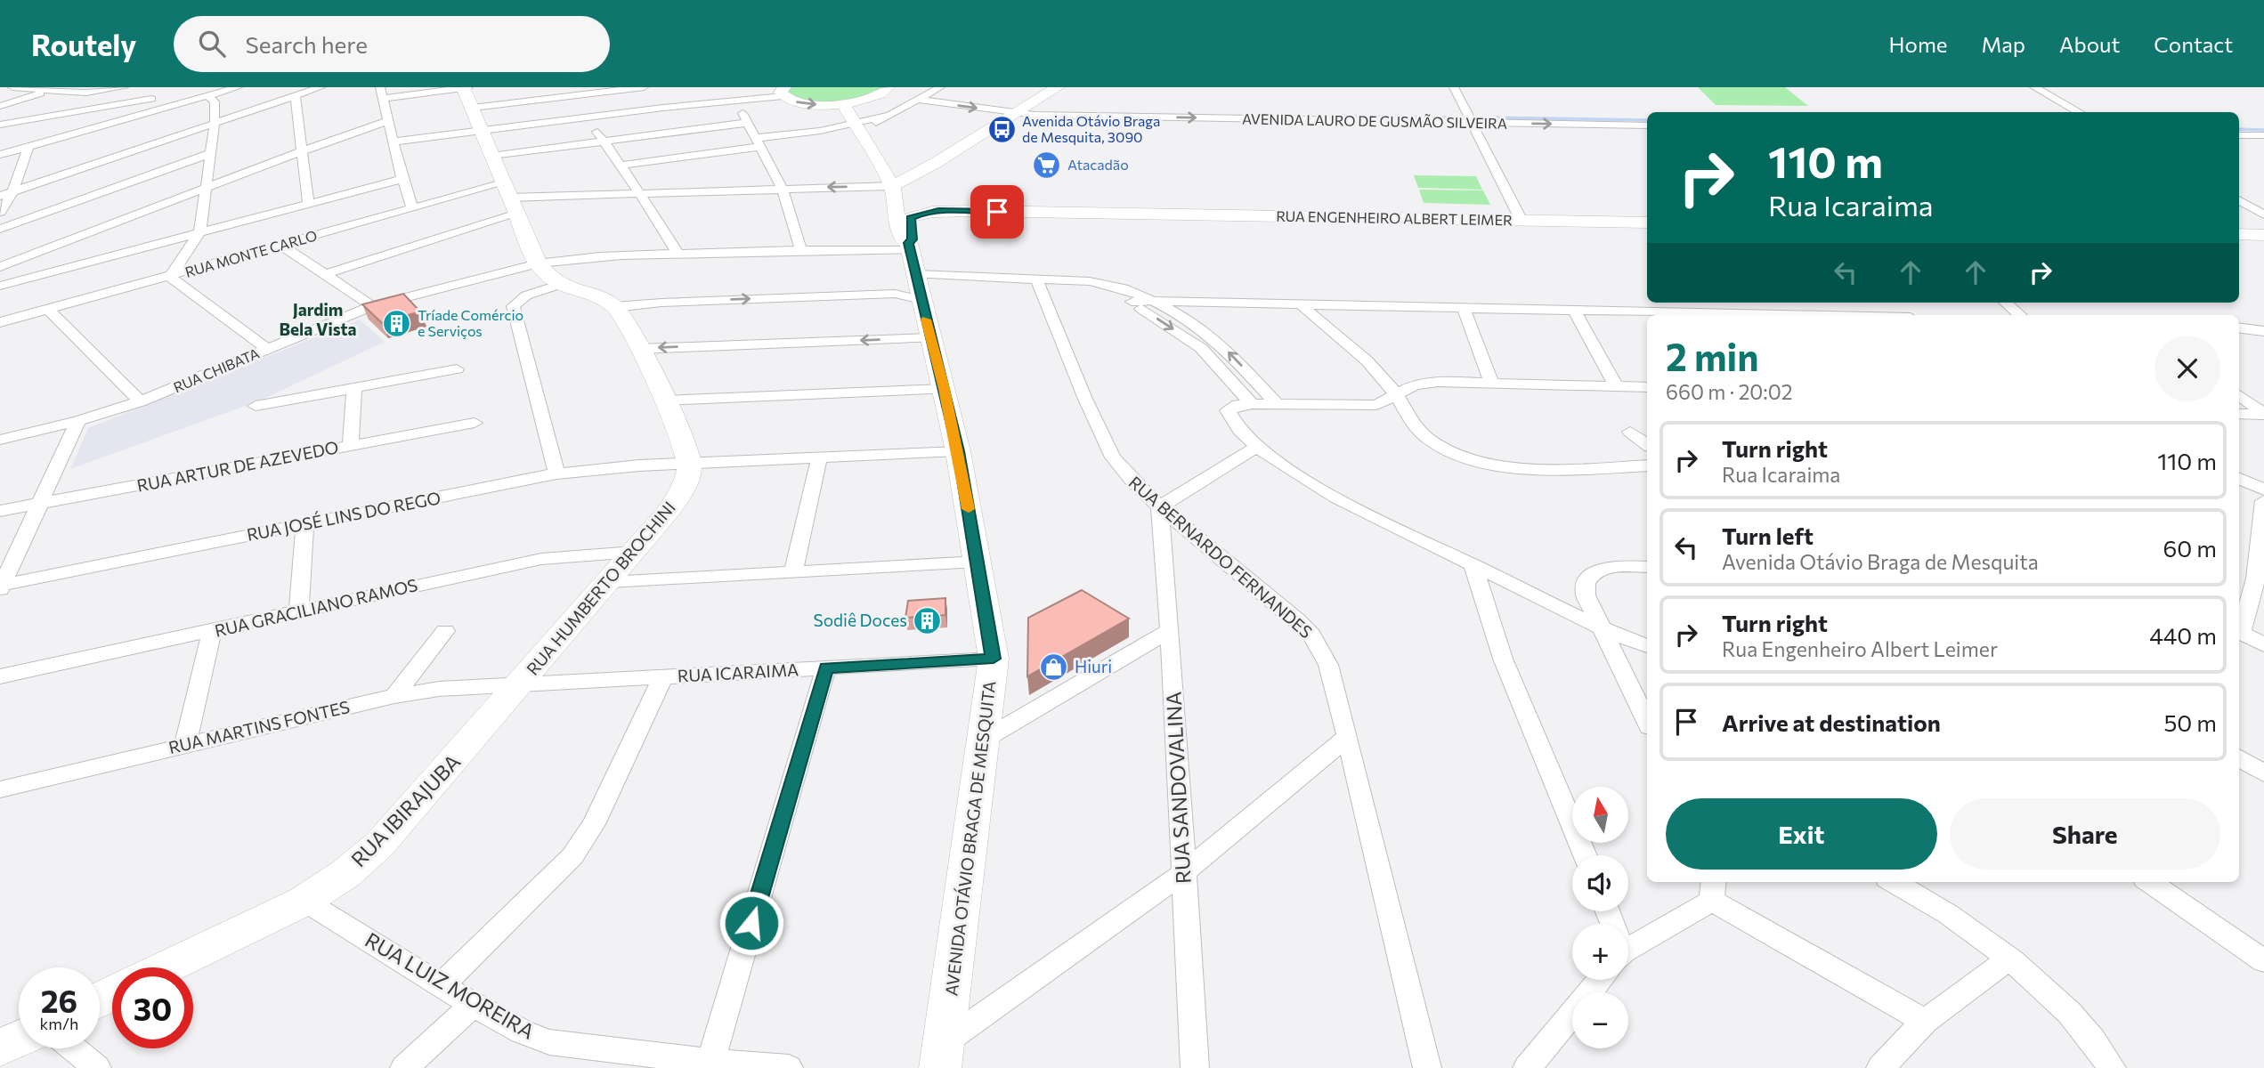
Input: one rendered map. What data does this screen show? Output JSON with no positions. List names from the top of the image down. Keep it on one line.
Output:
{"streets":{"street":["AVENIDA LAURO DE GUSMÃO SILVEIRA","RUA ENGENHEIRO ALBERT LEIMER","RUA MONTE CARLO","RUA CHIBATA","RUA ARTUR DE AZEVEDO","RUA JOSÉ LINS DO REGO","RUA BERNARDO FERNANDES","RUA HUMBERTO BROCHINI","RUA GRACILIANO RAMOS","RUA ICARAIMA","RUA MARTINS FONTES","RUA SANDOVALINA","RUA IBIRAJUBA","AVENIDA OTÁVIO BRAGA DE MESQUITA","RUA LUIZ MOREIRA"]},"crossings":[["RUA ENGENHEIRO ALBERT LEIMER","AVENIDA OTÁVIO BRAGA DE MESQUITA"],["RUA CHIBATA","AVENIDA OTÁVIO BRAGA DE MESQUITA"],["RUA JOSÉ LINS DO REGO","RUA HUMBERTO BROCHINI"],["RUA JOSÉ LINS DO REGO","AVENIDA OTÁVIO BRAGA DE MESQUITA"],["RUA BERNARDO FERNANDES","RUA SANDOVALINA"],["RUA HUMBERTO BROCHINI","RUA GRACILIANO RAMOS"],["RUA HUMBERTO BROCHINI","RUA ICARAIMA"],["RUA HUMBERTO BROCHINI","RUA MARTINS FONTES"],["RUA HUMBERTO BROCHINI","RUA IBIRAJUBA"],["RUA ICARAIMA","RUA MARTINS FONTES"],["RUA ICARAIMA","RUA IBIRAJUBA"],["RUA ICARAIMA","AVENIDA OTÁVIO BRAGA DE MESQUITA"],["RUA MARTINS FONTES","RUA IBIRAJUBA"],["RUA IBIRAJUBA","RUA LUIZ MOREIRA"]],"districts":["Jardim Bela Vista"],"places":{"bus stop":["Avenida Otávio Braga de Mesquita, 3090"],"supermarket":["Atacadão"],"building":["Tríade Comércio e Serviços","Sodiê Doces"],"shop":["Hiuri"]},"north":"top","page":{"header":"Routely","search":"Search here","nav":["Home","Map","About","Contact"],"turn":["110 m","Rua Icaraima"],"heading":["2 min","660 m · 20:02"],"list":[{"name":"Turn right","note":"Rua Icaraima","value":"110 m"},{"name":"Turn left","note":"Avenida Otávio Braga de Mesquita","value":"60 m"},{"name":"Turn right","note":"Rua Engenheiro Albert Leimer","value":"440 m"},{"name":"Arrive at destination","value":"50 m"}],"buttons":["Exit","Share"],"map_buttons":["+","−"],"speed":"26 km/h","limit":"30"}}
